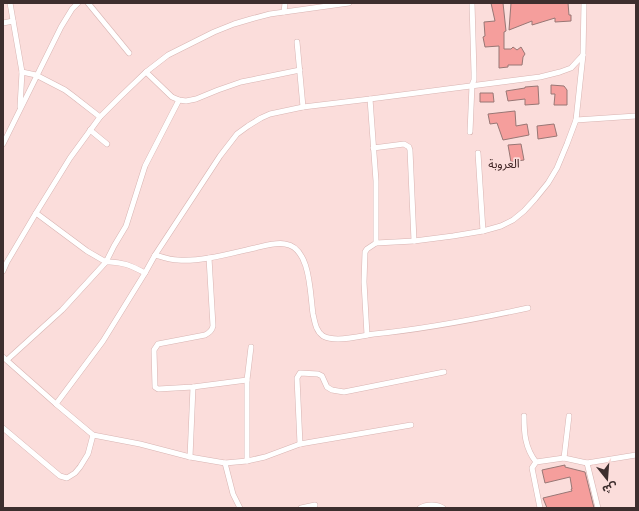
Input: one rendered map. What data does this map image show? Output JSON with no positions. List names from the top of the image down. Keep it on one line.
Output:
{"districts":["العروبة"],"north":"bottom"}
